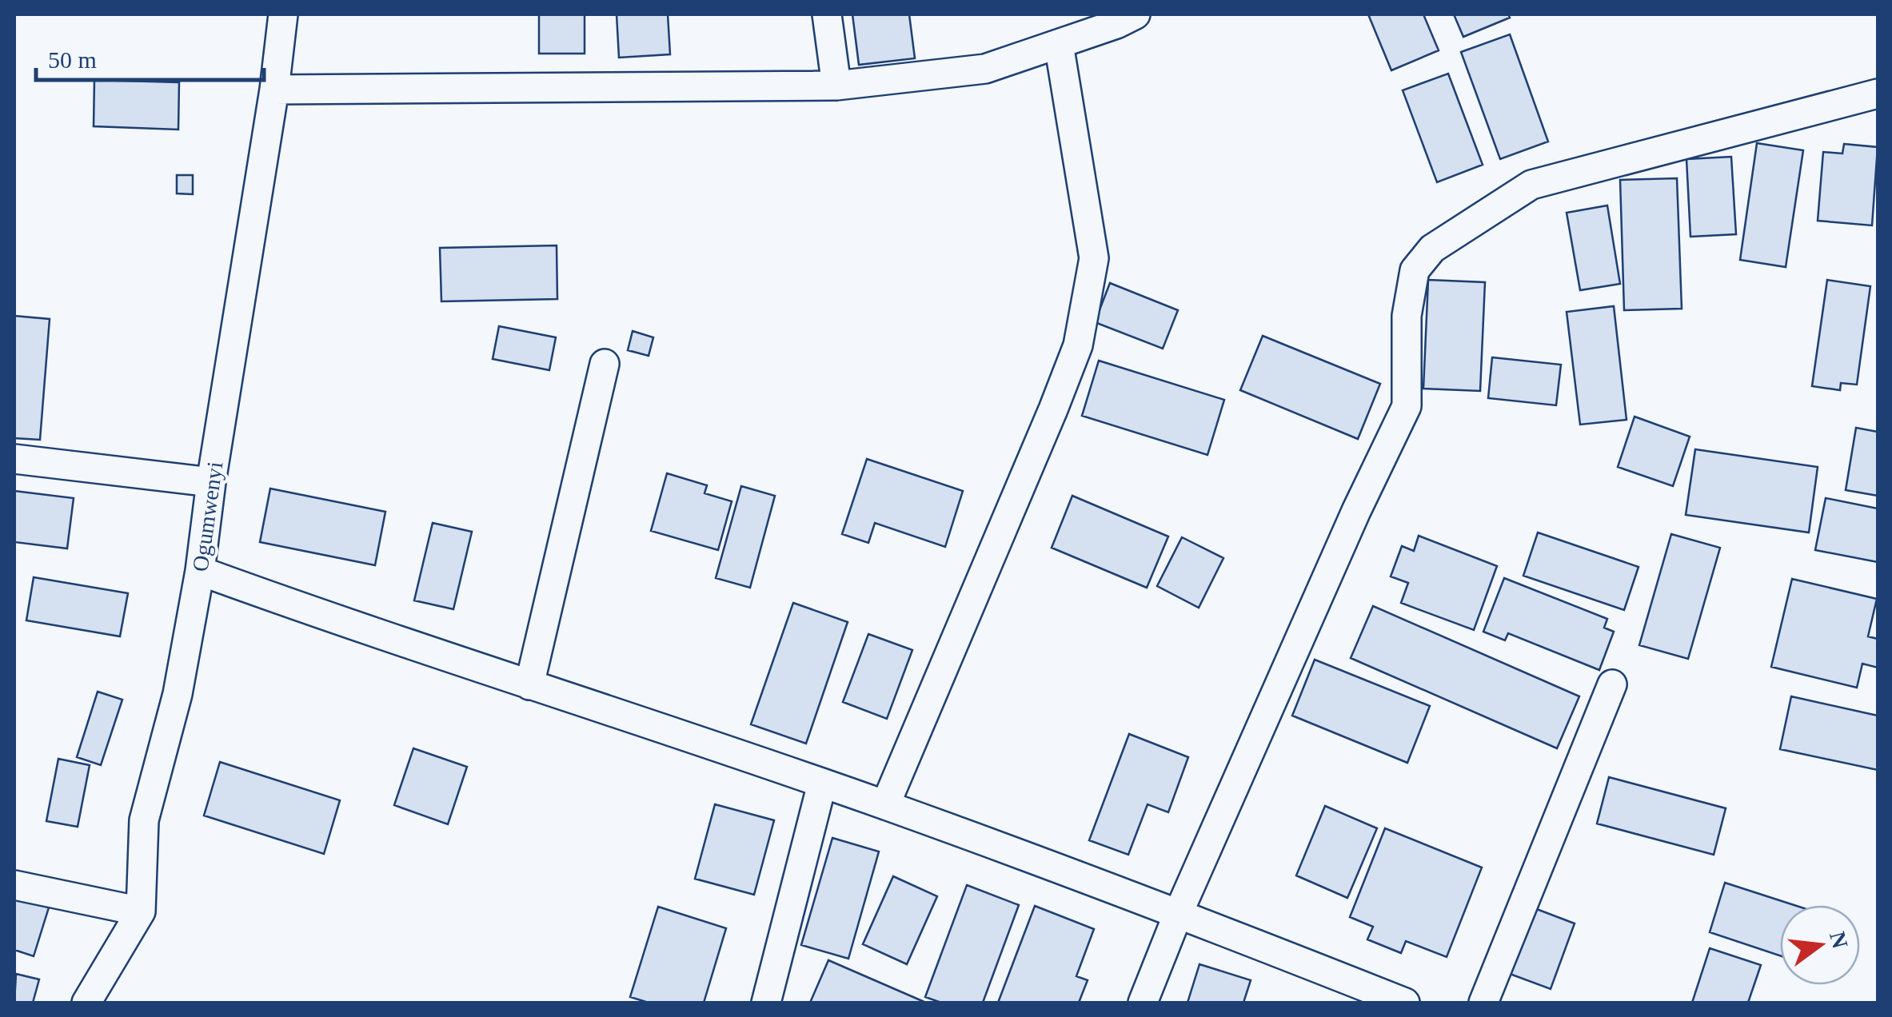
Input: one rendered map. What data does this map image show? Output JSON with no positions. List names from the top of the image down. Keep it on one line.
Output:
{"streets":{"street":["Ogumwenyi"]},"scale_bar":"50 m","north":"right"}
